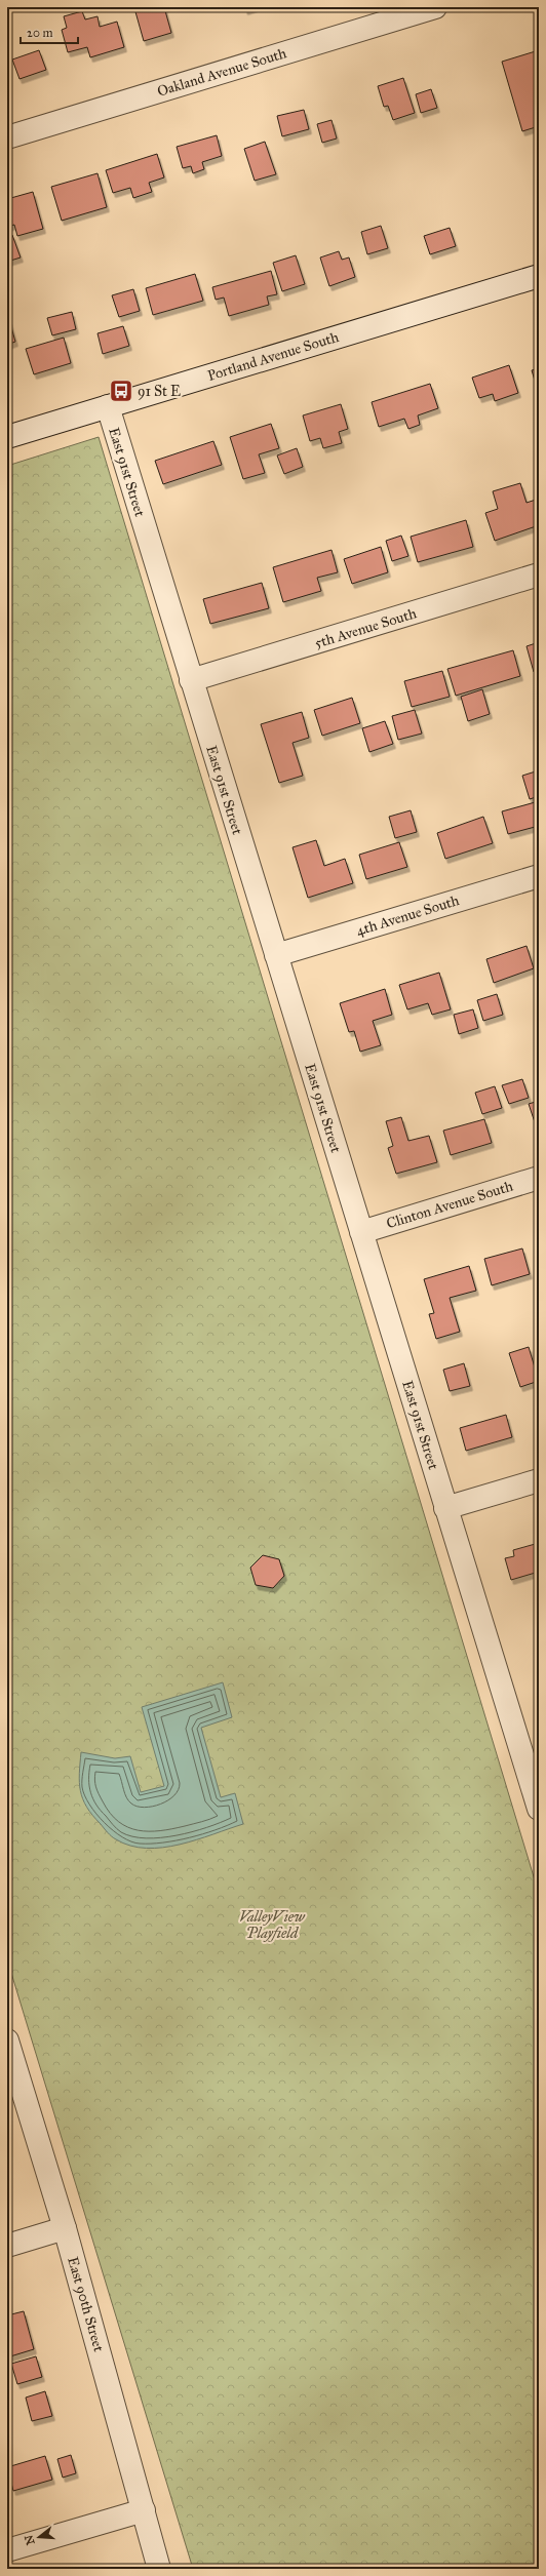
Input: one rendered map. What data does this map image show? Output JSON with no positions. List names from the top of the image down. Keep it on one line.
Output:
{"streets":{"street":["Oakland Avenue South","Portland Avenue South","East 91st Street","5th Avenue South","4th Avenue South","Clinton Avenue South","East 90th Street"]},"crossings":[["Portland Avenue South","East 91st Street"],["East 91st Street","5th Avenue South"],["East 91st Street","4th Avenue South"],["East 91st Street","Clinton Avenue South"]],"parks":["ValleyView Playfield"],"places":{"bus stop":["91 St E"]},"scale_bar":"20 m","north":"left"}
